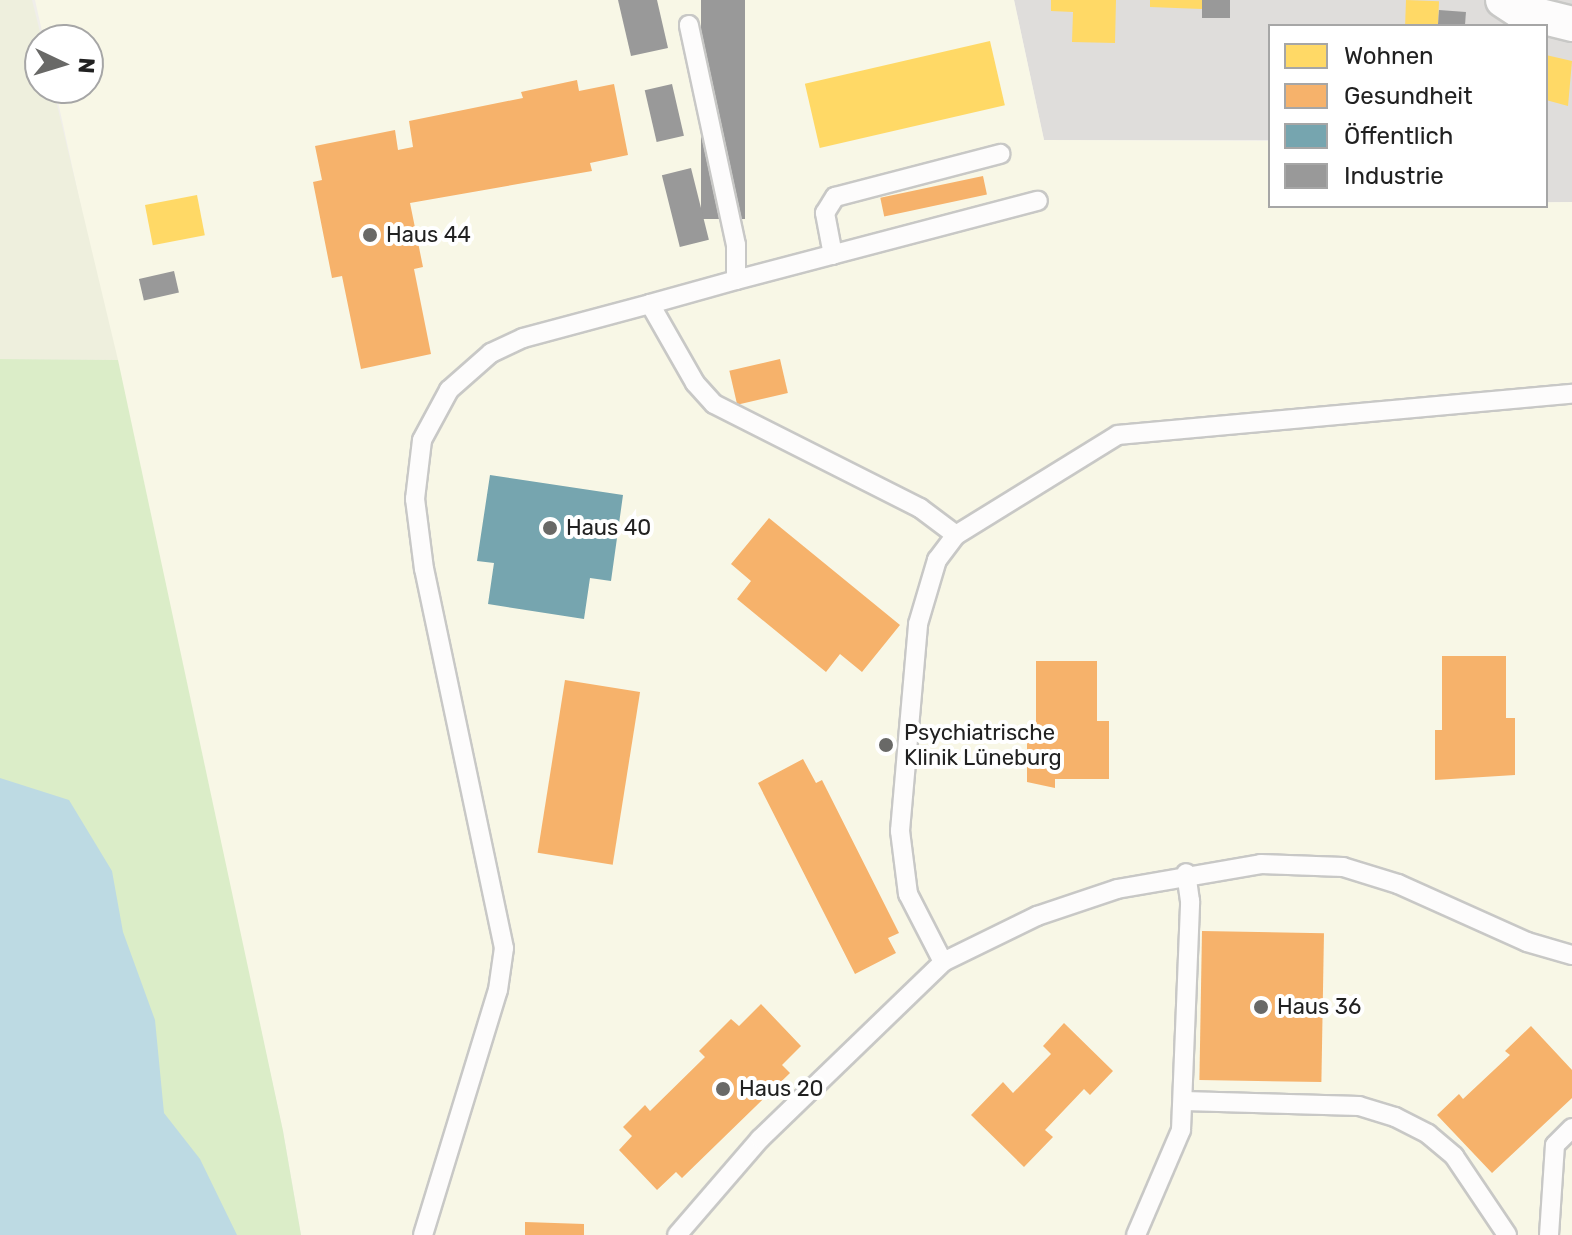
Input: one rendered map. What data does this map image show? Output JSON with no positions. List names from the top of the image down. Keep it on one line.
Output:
{"places":["Haus 44","Haus 40","Psychiatrische Klinik Lüneburg","Haus 36","Haus 20"],"legend":["Wohnen","Gesundheit","Öffentlich","Industrie"],"north":"right"}
